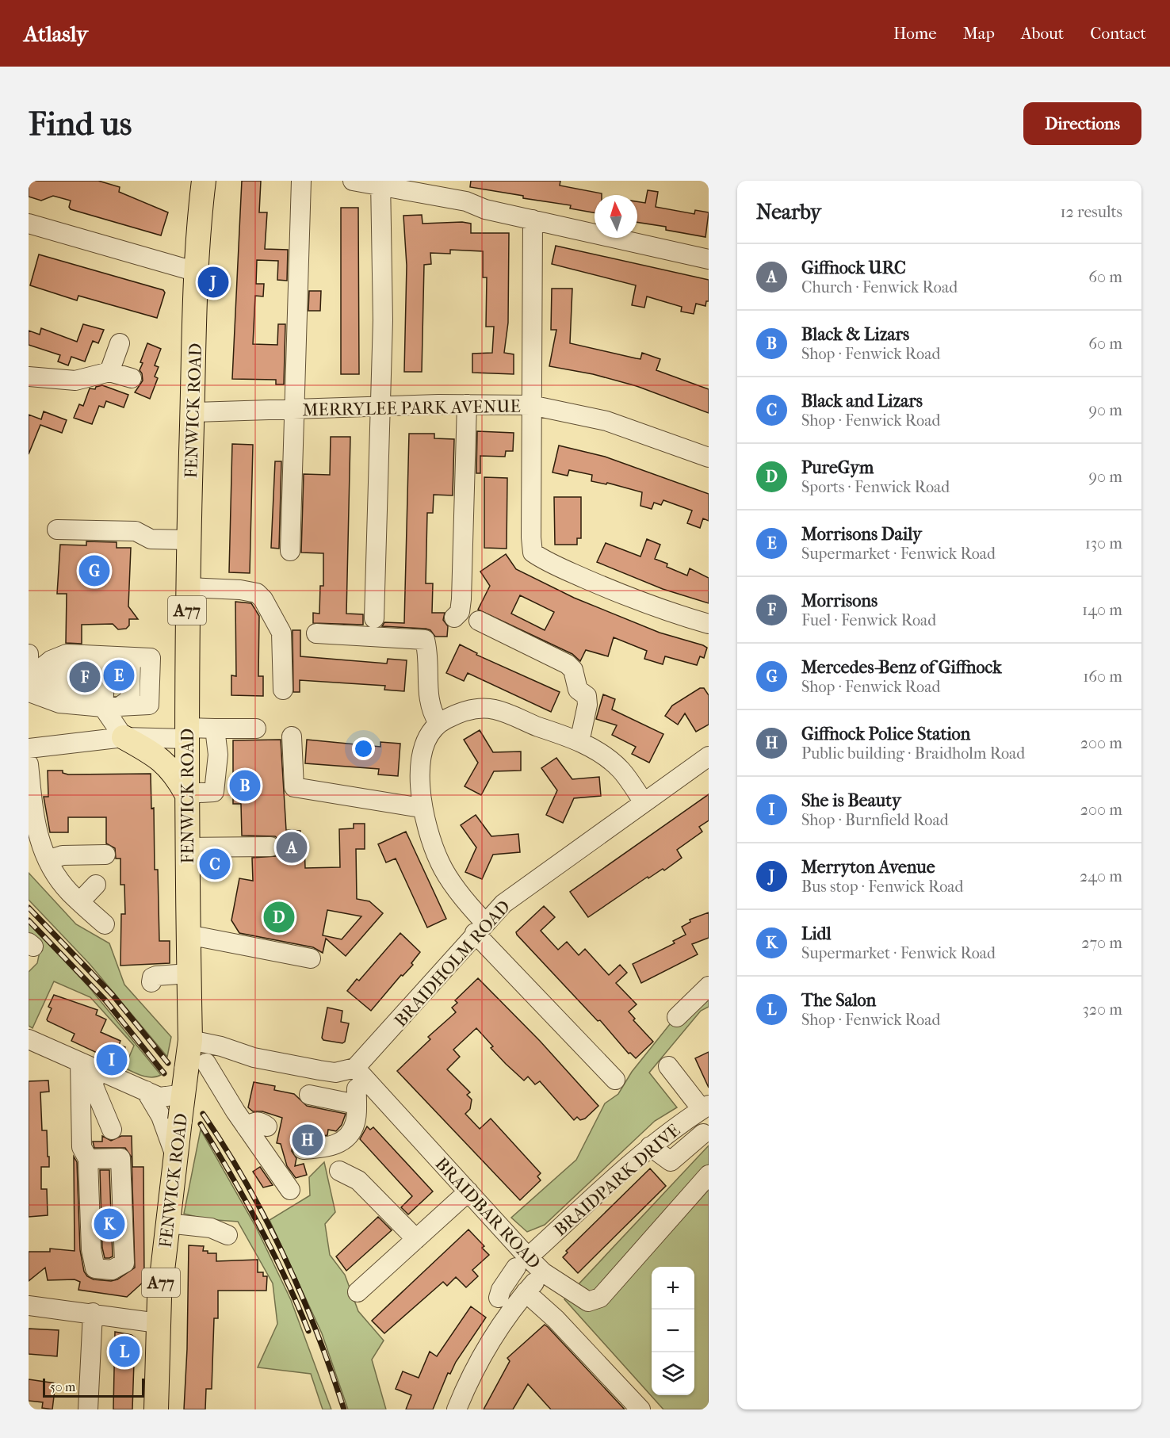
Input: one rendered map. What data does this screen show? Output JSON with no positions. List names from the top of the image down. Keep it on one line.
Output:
{"streets":{"main road":["FENWICK ROAD","A77"],"street":["MERRYLEE PARK AVENUE","BRAIDHOLM ROAD","BRAIDPARK DRIVE","BRAIDBAR ROAD"]},"crossings":[["MERRYLEE PARK AVENUE","FENWICK ROAD"],["BRAIDHOLM ROAD","BRAIDBAR ROAD"],["BRAIDPARK DRIVE","BRAIDBAR ROAD"]],"scale_bar":"50 m","north":"top","page":{"header":"Atlasly","nav":["Home","Map","About","Contact"],"buttons":"Directions","title":"Find us","heading":["Nearby","12 results"],"list":[{"mark":"A","name":"Giffnock URC","note":"Church · Fenwick Road","value":"60 m"},{"mark":"B","name":"Black & Lizars","note":"Shop · Fenwick Road","value":"60 m"},{"mark":"C","name":"Black and Lizars","note":"Shop · Fenwick Road","value":"90 m"},{"mark":"D","name":"PureGym","note":"Sports · Fenwick Road","value":"90 m"},{"mark":"E","name":"Morrisons Daily","note":"Supermarket · Fenwick Road","value":"130 m"},{"mark":"F","name":"Morrisons","note":"Fuel · Fenwick Road","value":"140 m"},{"mark":"G","name":"Mercedes-Benz of Giffnock","note":"Shop · Fenwick Road","value":"160 m"},{"mark":"H","name":"Giffnock Police Station","note":"Public building · Braidholm Road","value":"200 m"},{"mark":"I","name":"She is Beauty","note":"Shop · Burnfield Road","value":"200 m"},{"mark":"J","name":"Merryton Avenue","note":"Bus stop · Fenwick Road","value":"240 m"},{"mark":"K","name":"Lidl","note":"Supermarket · Fenwick Road","value":"270 m"},{"mark":"L","name":"The Salon","note":"Shop · Fenwick Road","value":"320 m"}],"pins":["J","G","E","F","B","A","C","D","I","H","K","L"],"map_buttons":["+","−"],"scale":"50 m"}}
